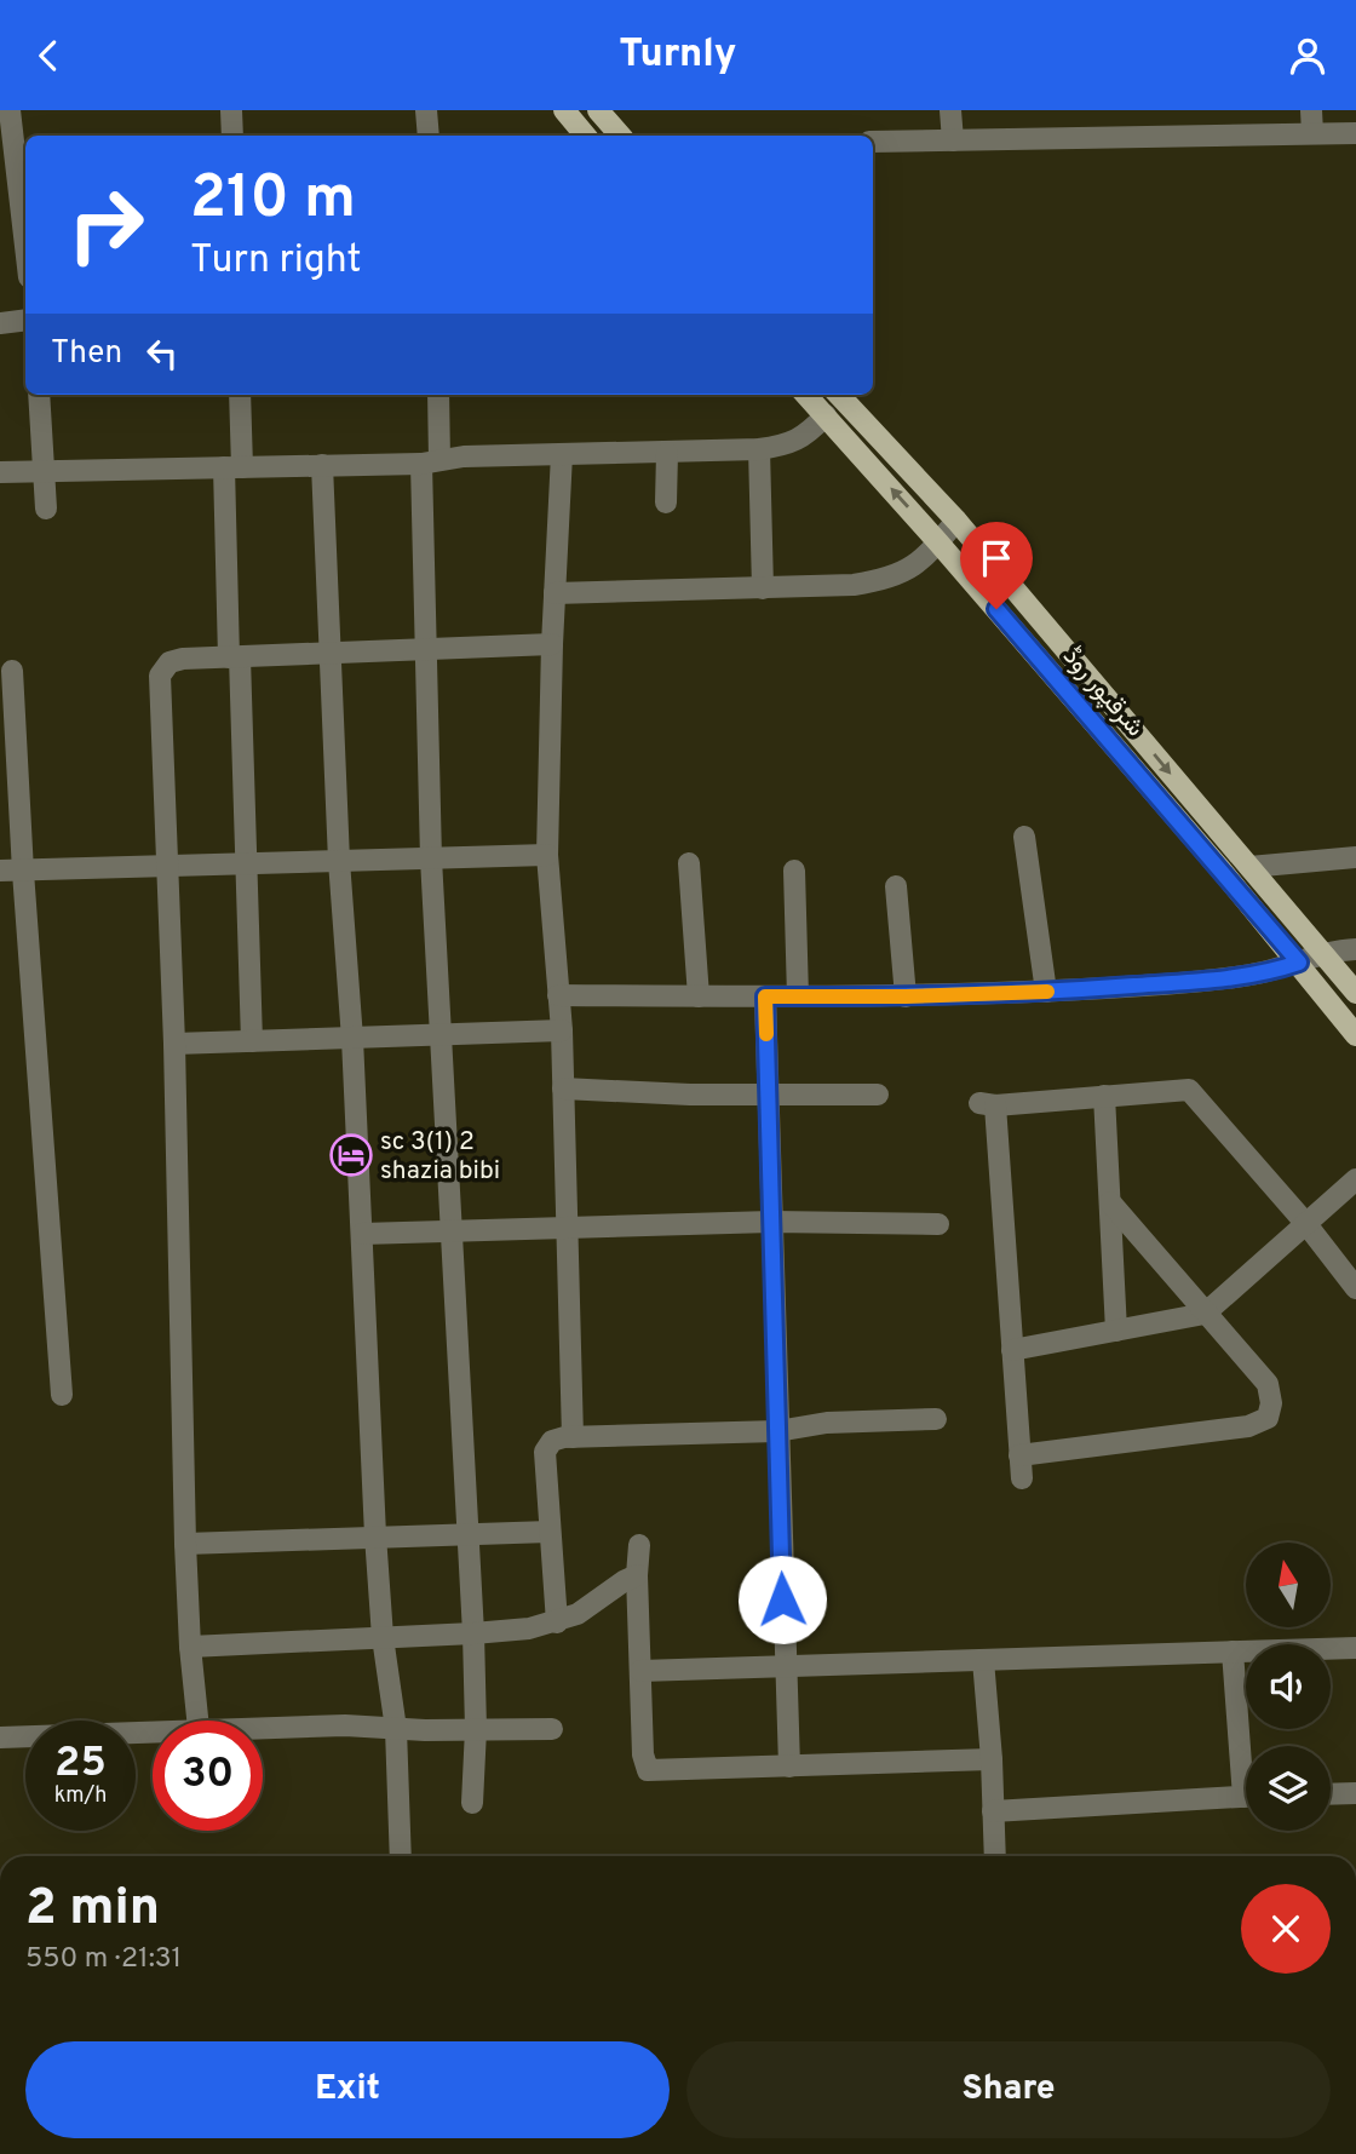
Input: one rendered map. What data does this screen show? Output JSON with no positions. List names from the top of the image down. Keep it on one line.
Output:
{"streets":{"main road":["شرقپور روڈ"]},"places":{"hotel":["sc 3(1) 2 shazia bibi"]},"north":"top","page":{"header":"Turnly","turn":["210 m","Turn right"],"then":"Then","speed":"25 km/h","limit":"30","heading":["2 min","550 m · 21:31"],"buttons":["Exit","Share"]}}
